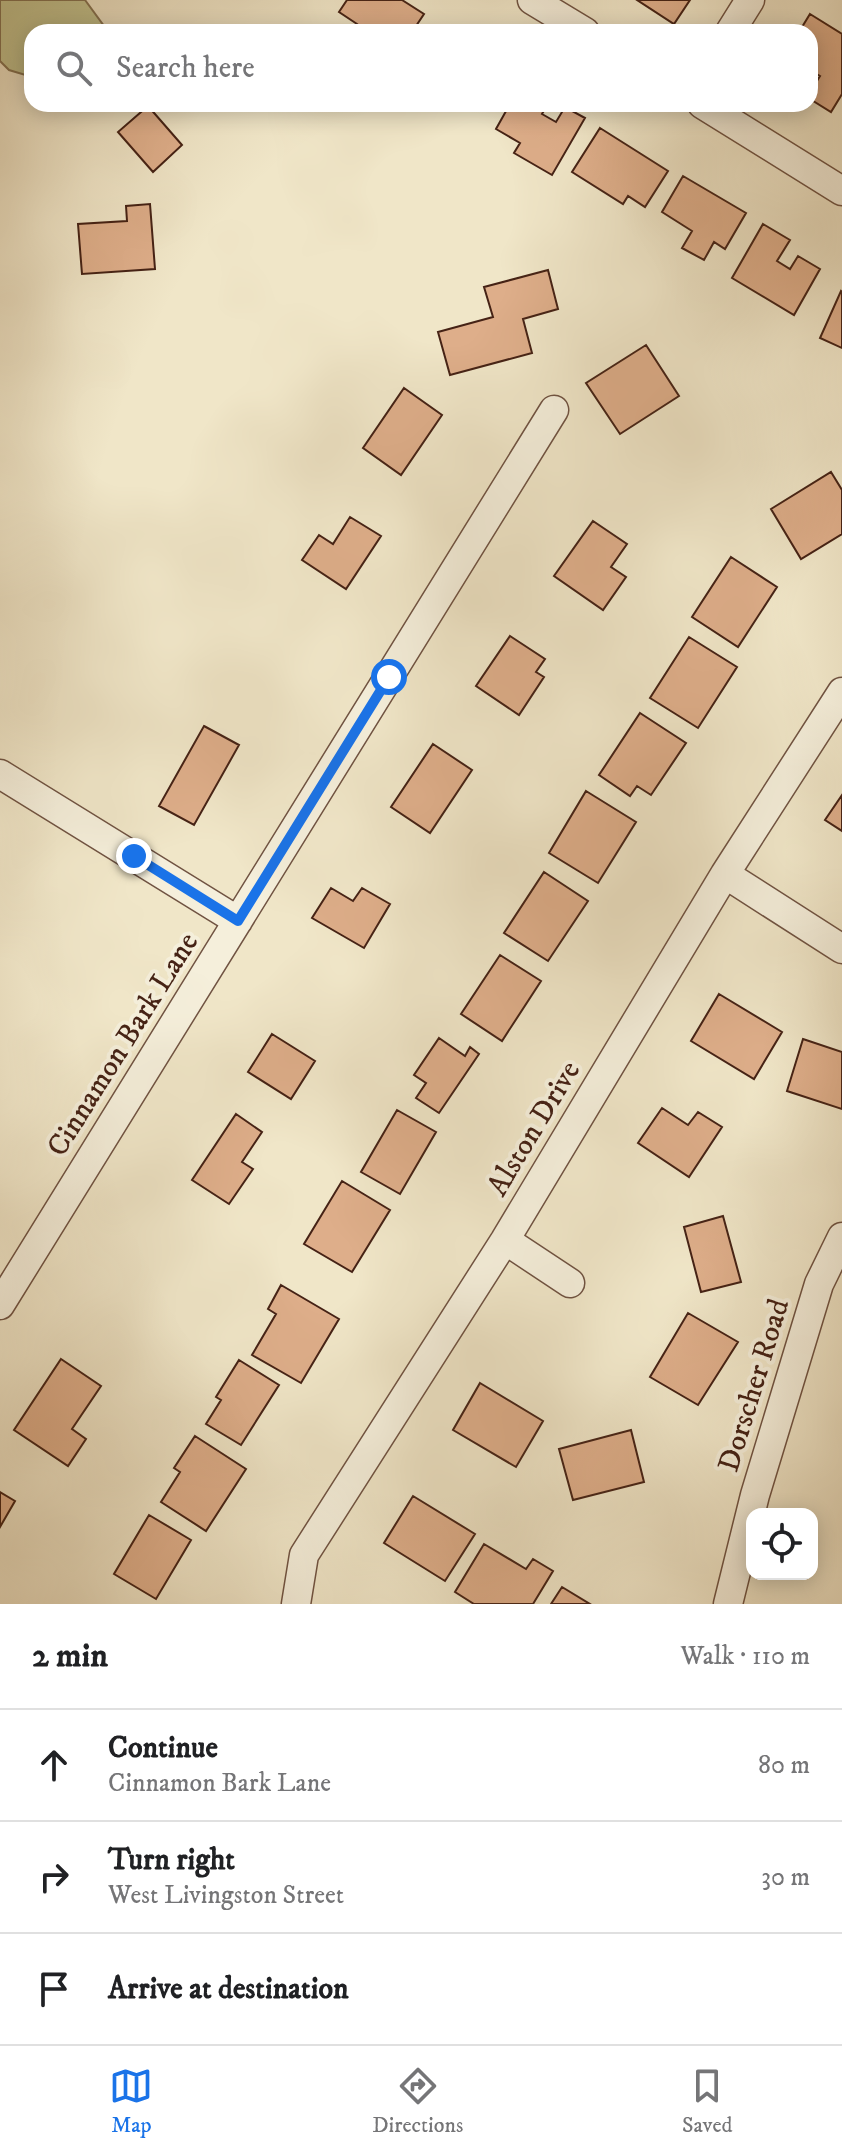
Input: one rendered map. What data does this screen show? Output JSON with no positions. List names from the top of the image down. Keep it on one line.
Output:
{"streets":{"street":["Cinnamon Bark Lane","Alston Drive","Dorscher Road"]},"page":{"search":"Search here","heading":["2 min","Walk · 110 m"],"list":[["Continue","Cinnamon Bark Lane","80 m"],["Turn right","West Livingston Street","30 m"],"Arrive at destination"],"nav":["Map","Directions","Saved"]}}
